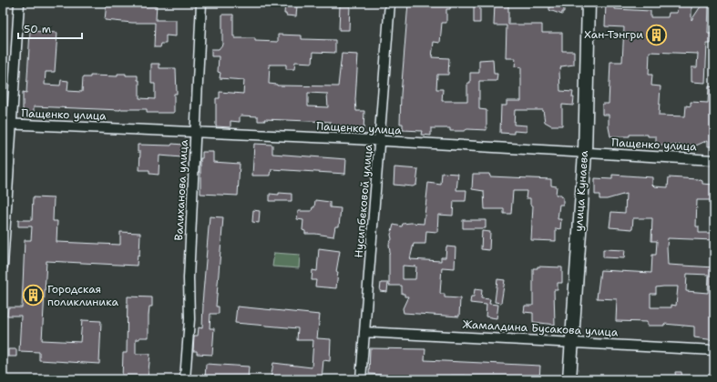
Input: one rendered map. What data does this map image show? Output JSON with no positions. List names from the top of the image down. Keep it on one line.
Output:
{"streets":{"main road":["улица Кунаева"],"street":["Пащенко улица","Валиханова улица","Нусипбековой улица","Жамалдина Бусакова улица"]},"crossings":[["Пащенко улица","Валиханова улица"],["Пащенко улица","улица Кунаева"],["Пащенко улица","Нусипбековой улица"],["улица Кунаева","Жамалдина Бусакова улица"],["Нусипбековой улица","Жамалдина Бусакова улица"]],"places":{"building":["Хан-Тэнгри","Городская поликлиника"]},"scale_bar":"50 m"}
